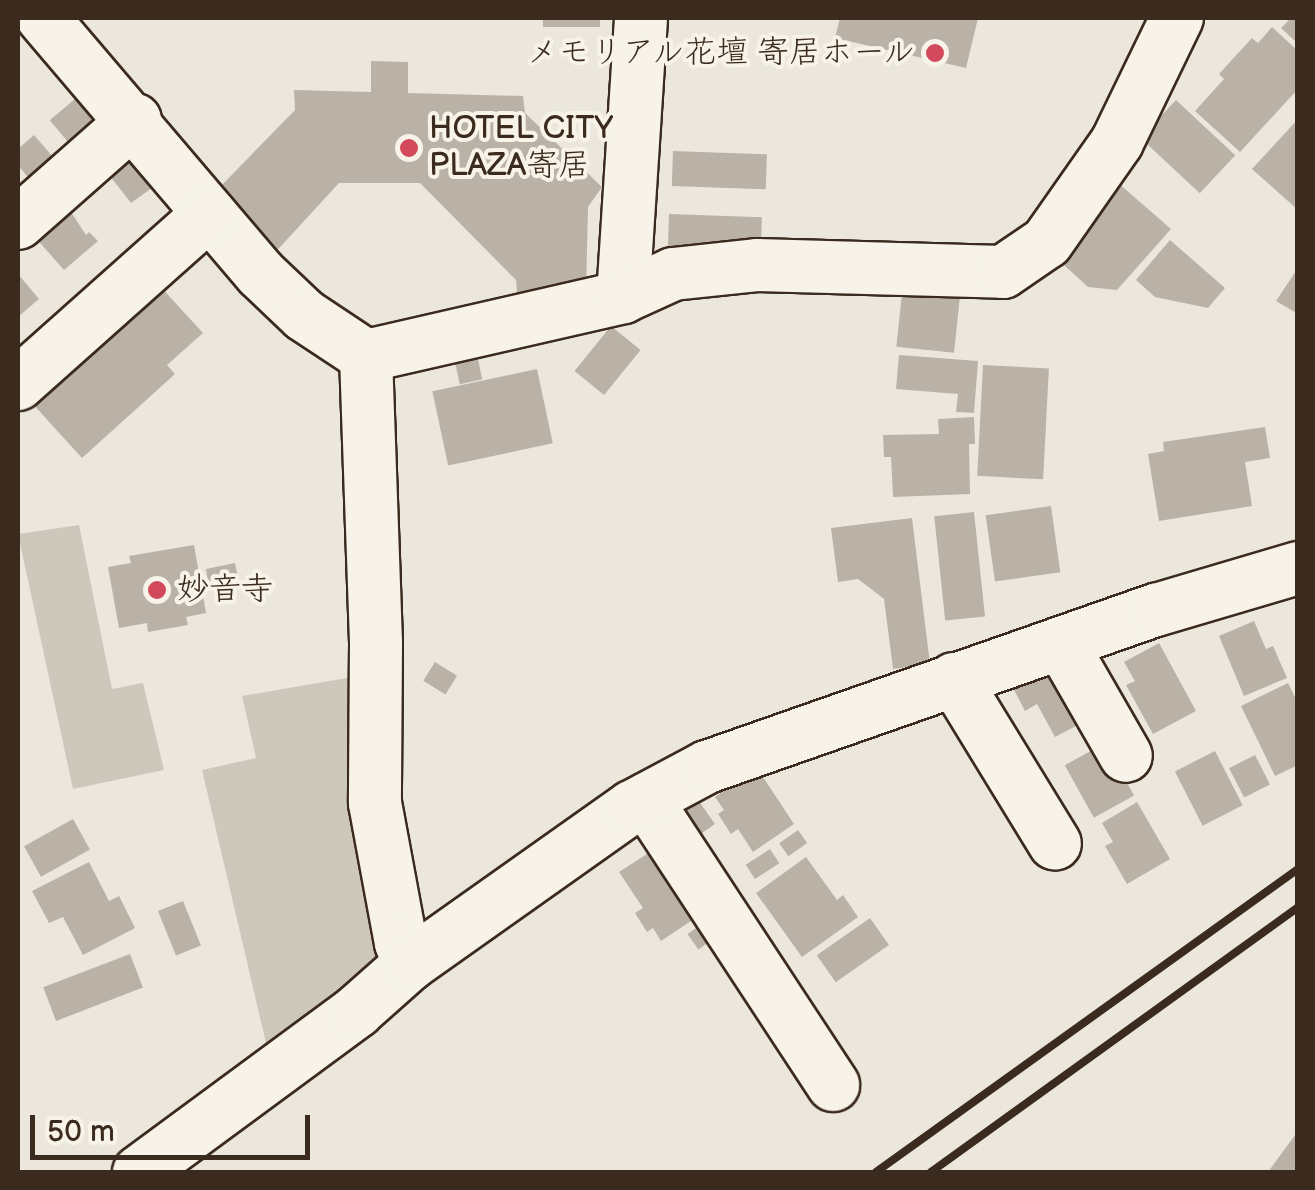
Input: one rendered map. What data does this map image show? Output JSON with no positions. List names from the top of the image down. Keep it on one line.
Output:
{"places":["メモリアル花壇 寄居ホール","HOTEL CITY PLAZA寄居","妙音寺"],"scale_bar":"50 m"}
